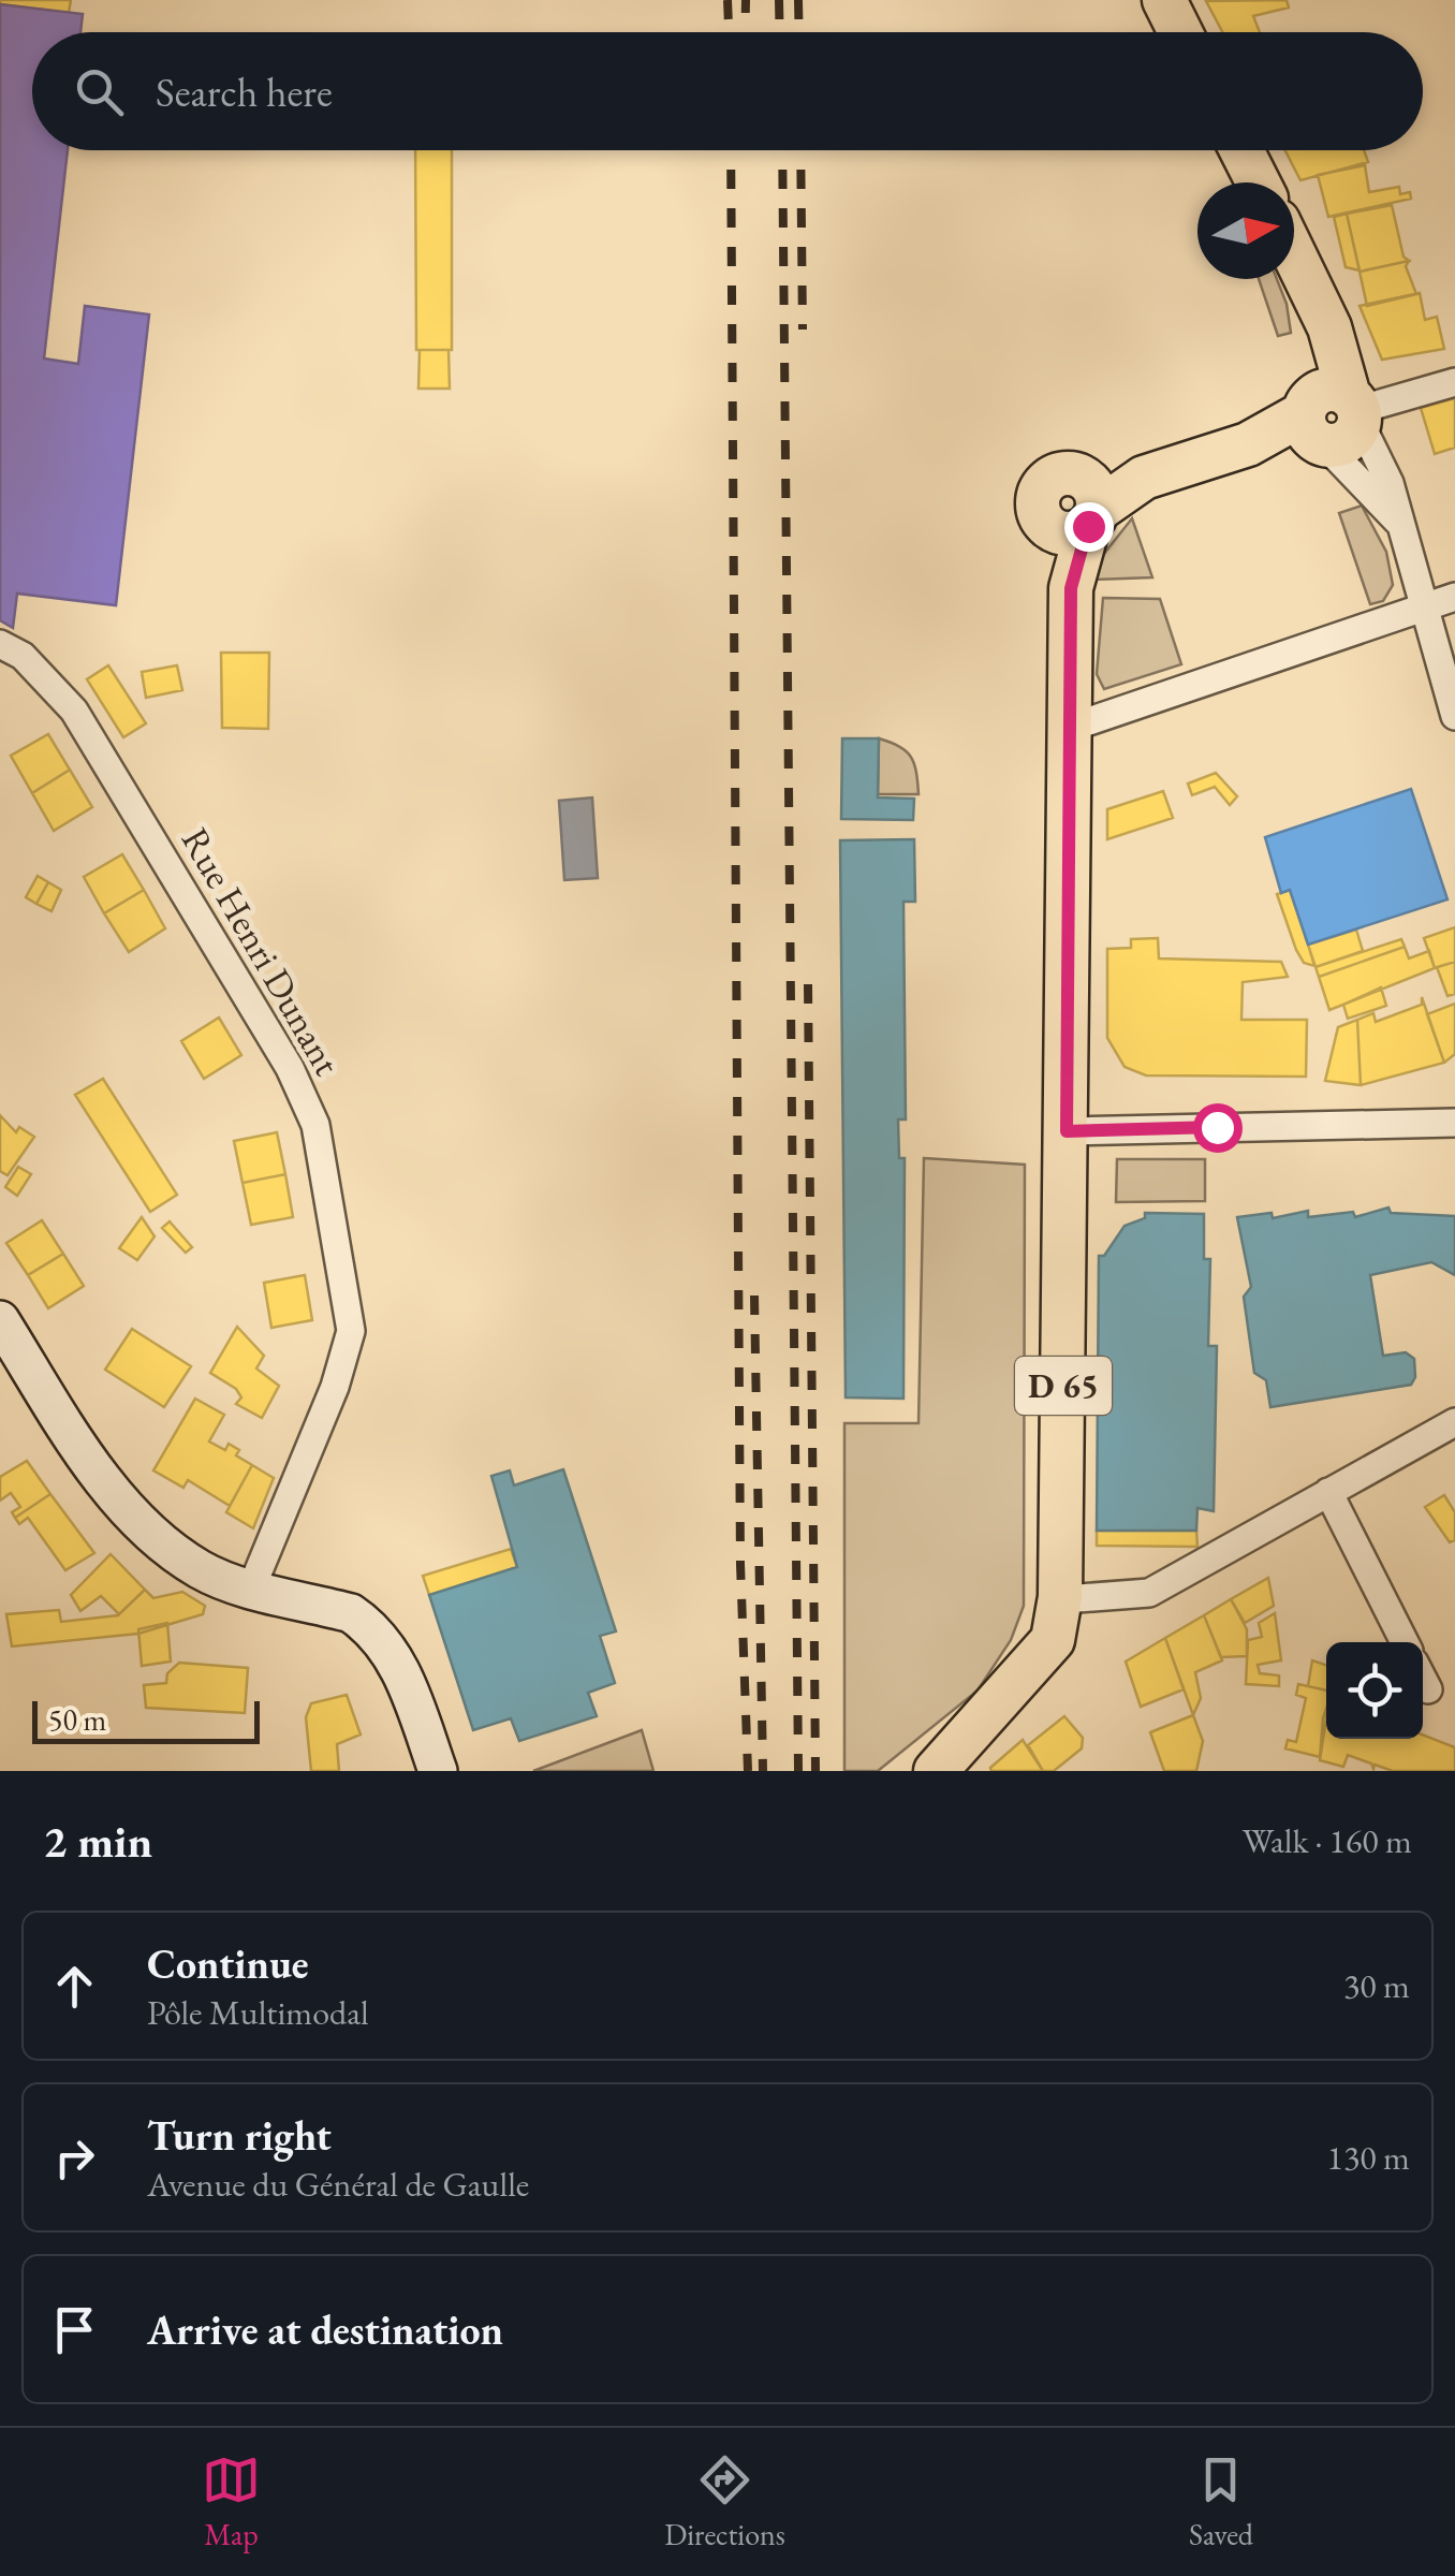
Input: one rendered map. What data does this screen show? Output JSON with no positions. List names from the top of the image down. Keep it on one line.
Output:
{"streets":{"main road":["D 65"],"street":["Rue Henri Dunant"]},"scale_bar":"50 m","north":"right","page":{"search":"Search here","scale":"50 m","heading":["2 min","Walk · 160 m"],"list":[["Continue","Pôle Multimodal","30 m"],["Turn right","Avenue du Général de Gaulle","130 m"],"Arrive at destination"],"nav":["Map","Directions","Saved"]}}
